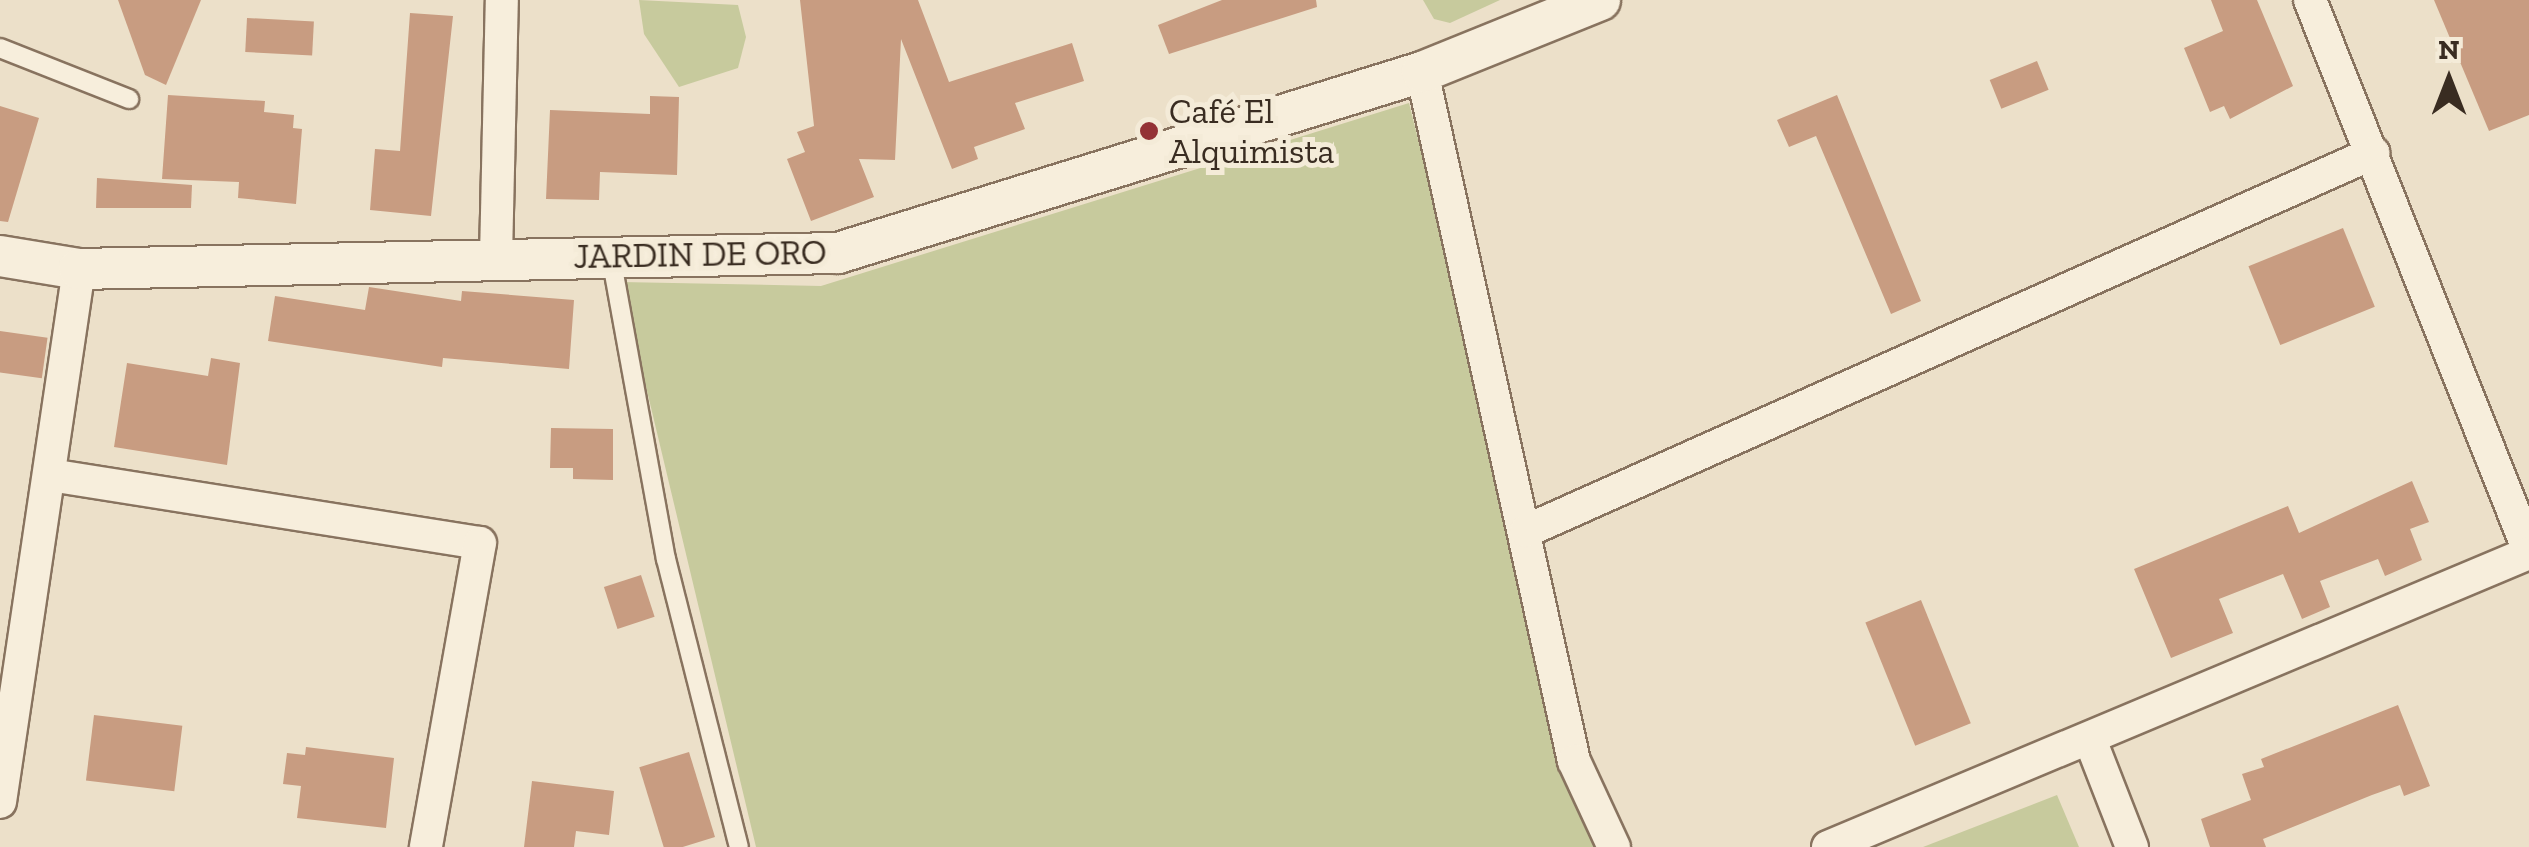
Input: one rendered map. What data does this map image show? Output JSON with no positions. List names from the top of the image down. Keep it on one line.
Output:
{"streets":{"street":["JARDIN DE ORO"]},"places":["Café El Alquimista"],"north":"top"}
